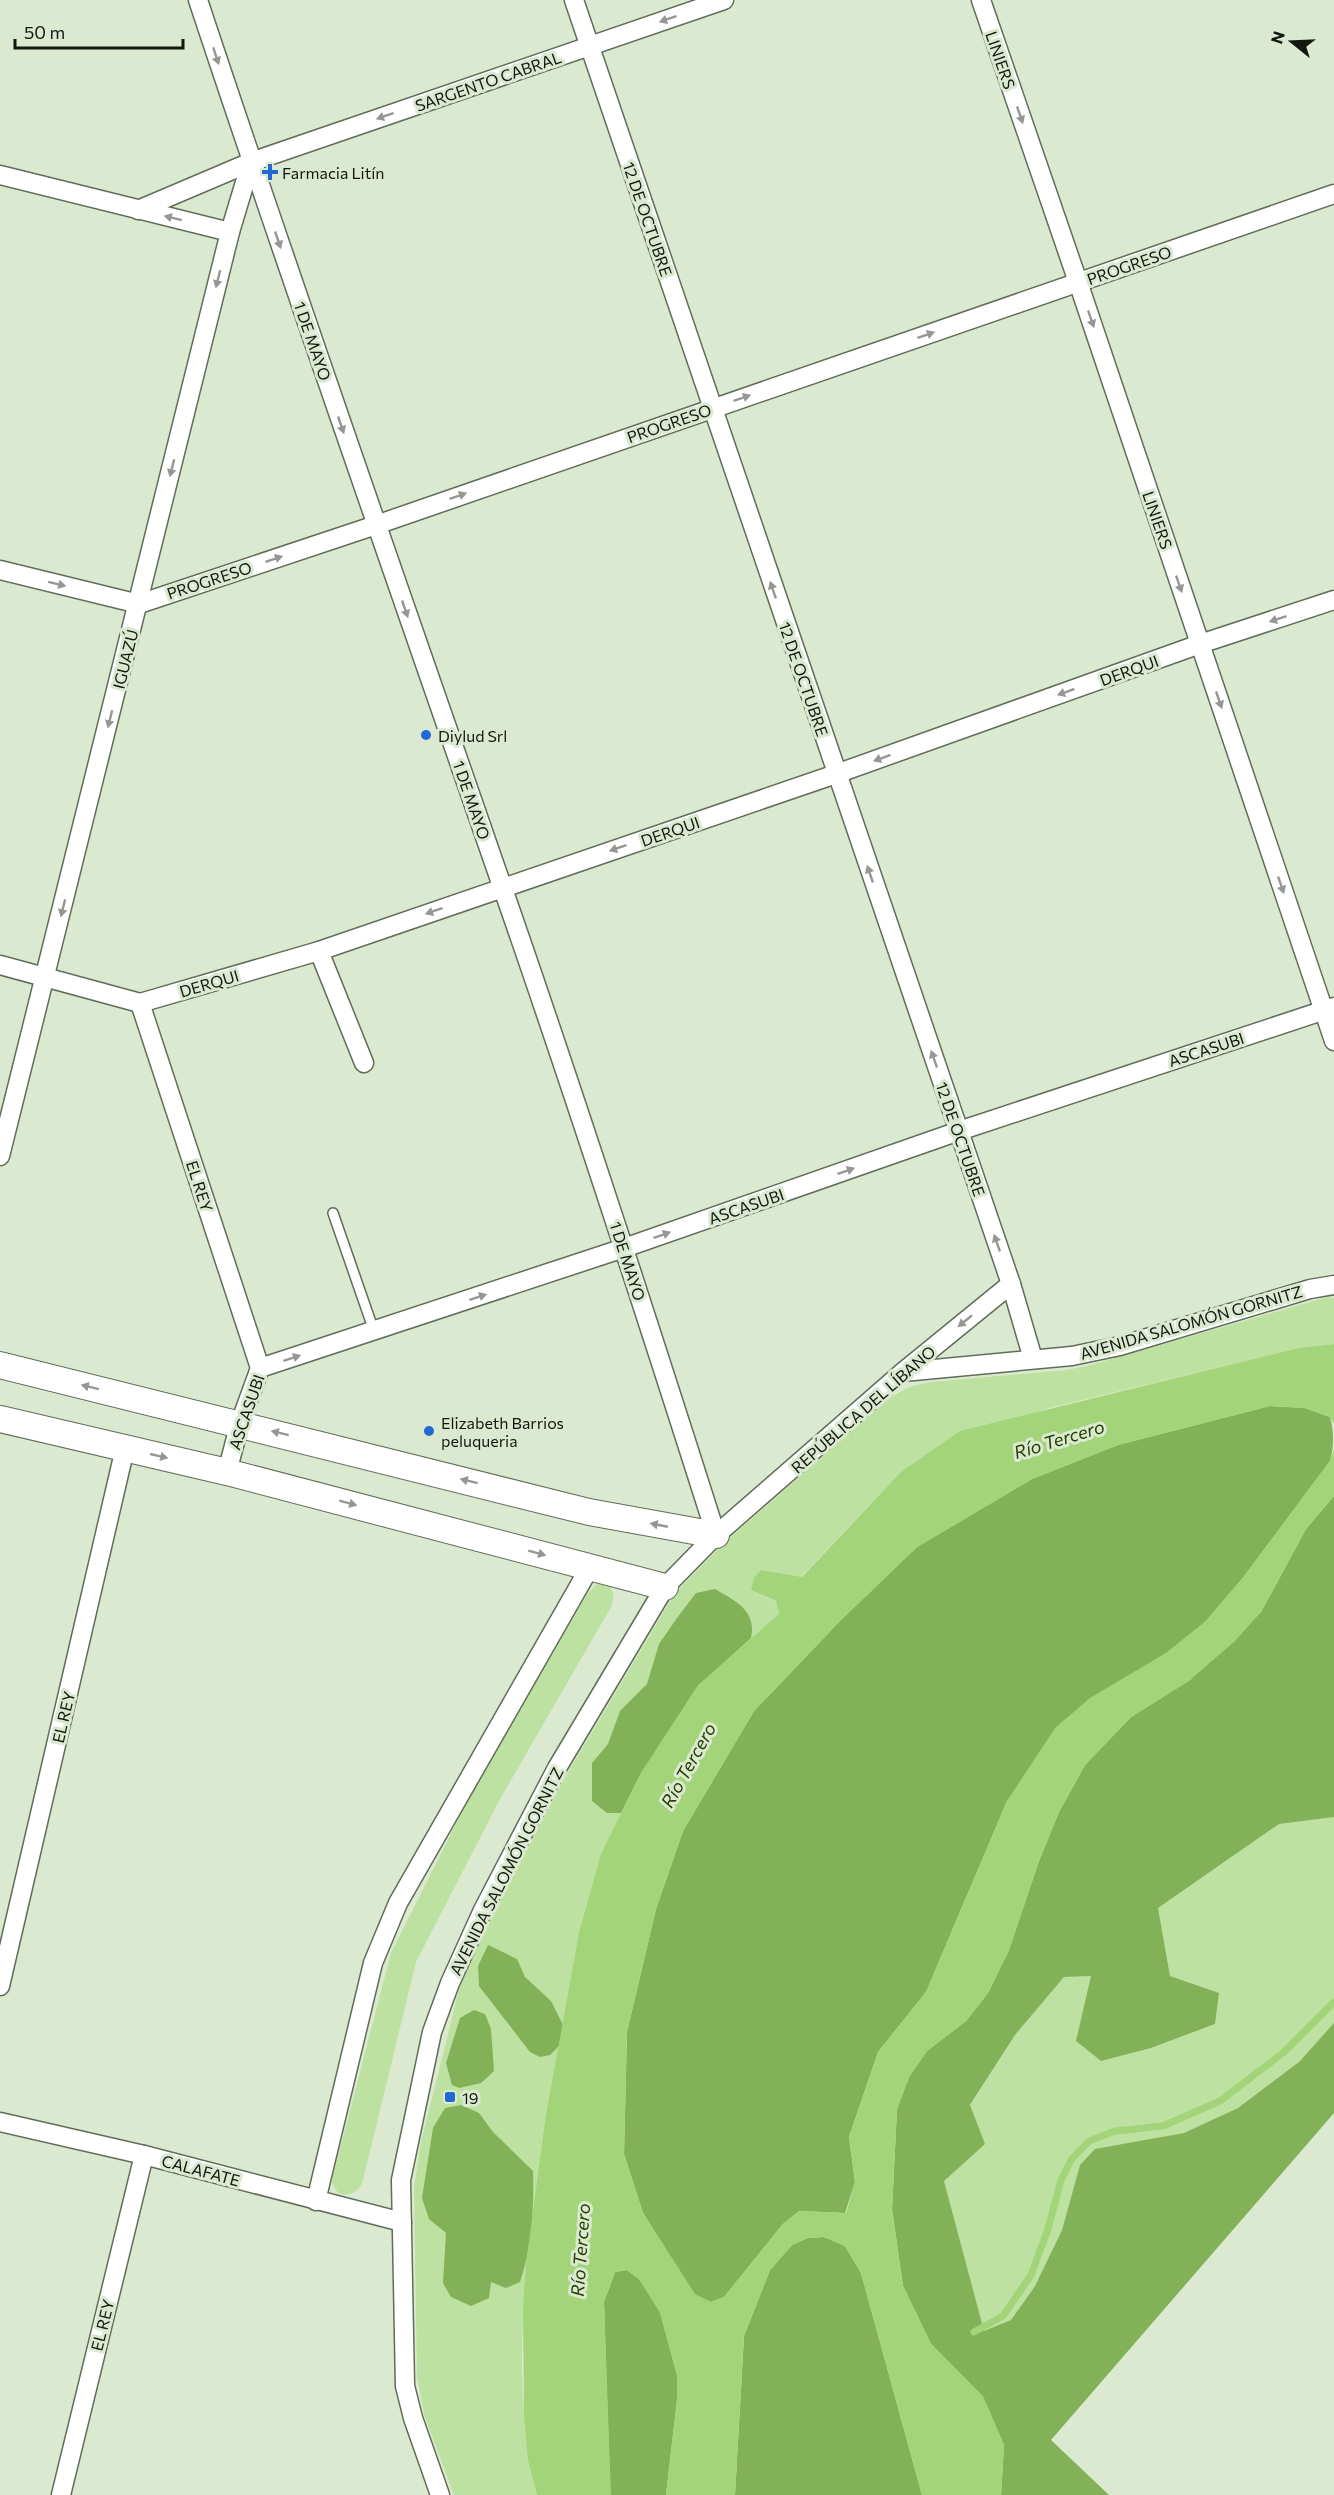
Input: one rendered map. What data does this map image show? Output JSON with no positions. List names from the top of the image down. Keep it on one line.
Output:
{"streets":{"street":["LINIERS","SARGENTO CABRAL","12 DE OCTUBRE","PROGRESO","1 DE MAYO","IGUAZÚ","DERQUI","ASCASUBI","EL REY","AVENIDA SALOMÓN GORNITZ","REPÚBLICA DEL LÍBANO","CALAFATE"]},"crossings":[["LINIERS","PROGRESO"],["LINIERS","DERQUI"],["LINIERS","ASCASUBI"],["SARGENTO CABRAL","12 DE OCTUBRE"],["SARGENTO CABRAL","1 DE MAYO"],["SARGENTO CABRAL","IGUAZÚ"],["12 DE OCTUBRE","PROGRESO"],["12 DE OCTUBRE","DERQUI"],["12 DE OCTUBRE","ASCASUBI"],["12 DE OCTUBRE","AVENIDA SALOMÓN GORNITZ"],["12 DE OCTUBRE","REPÚBLICA DEL LÍBANO"],["PROGRESO","1 DE MAYO"],["PROGRESO","IGUAZÚ"],["1 DE MAYO","IGUAZÚ"],["1 DE MAYO","DERQUI"],["1 DE MAYO","ASCASUBI"],["1 DE MAYO","AVENIDA SALOMÓN GORNITZ"],["1 DE MAYO","REPÚBLICA DEL LÍBANO"],["DERQUI","EL REY"],["ASCASUBI","EL REY"],["EL REY","CALAFATE"],["AVENIDA SALOMÓN GORNITZ","REPÚBLICA DEL LÍBANO"],["AVENIDA SALOMÓN GORNITZ","CALAFATE"]],"one_way":["LINIERS","SARGENTO CABRAL","12 DE OCTUBRE","PROGRESO","1 DE MAYO","IGUAZÚ","DERQUI","ASCASUBI","REPÚBLICA DEL LÍBANO"],"water":["Río Tercero"],"places":{"health":["Farmacia Litín"],"other":["Diylud Srl","Elizabeth Barrios peluqueria"],"transit":["19"]},"scale_bar":"50 m","north":"left"}
